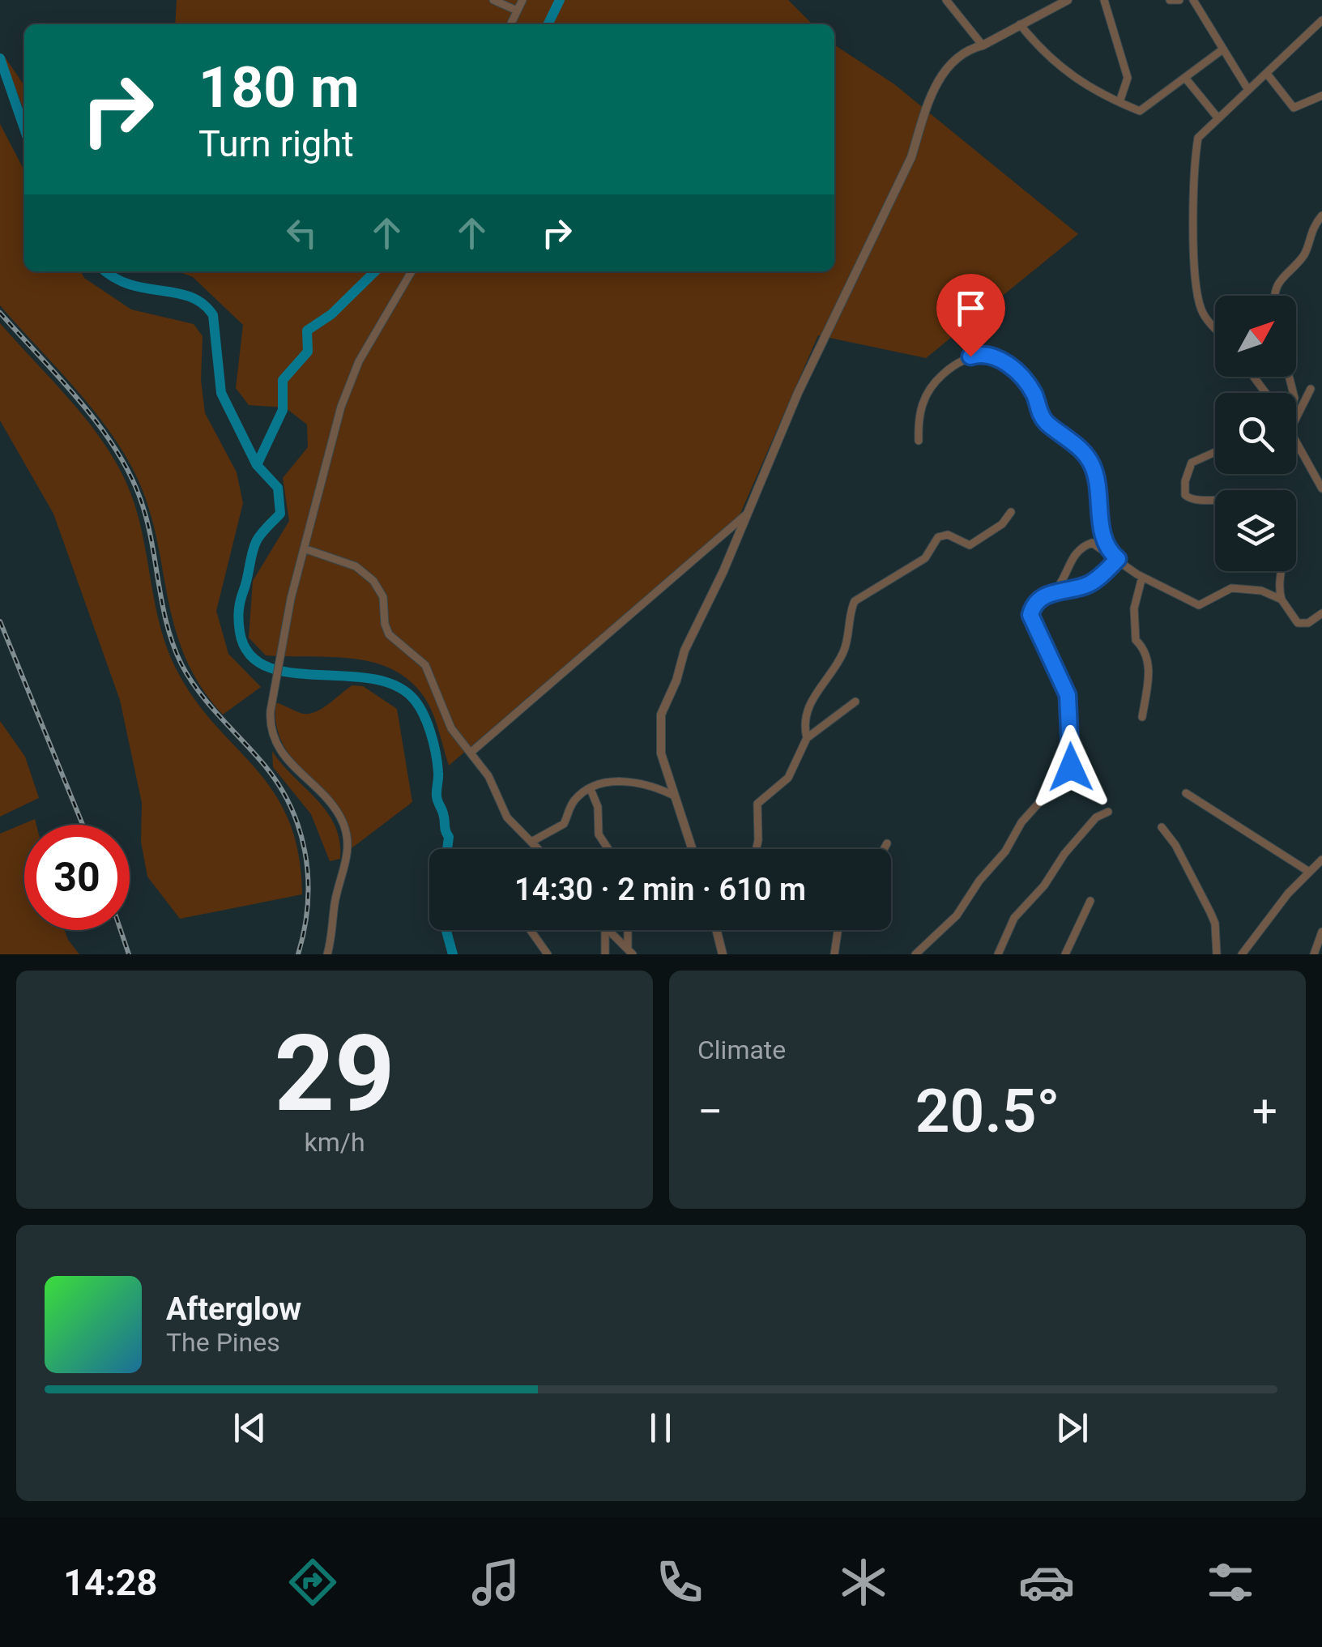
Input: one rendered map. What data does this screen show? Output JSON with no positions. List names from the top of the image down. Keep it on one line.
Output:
{"north":"top right","page":{"turn":["180 m","Turn right"],"limit":"30","trip":"14:30 · 2 min · 610 m","tile":[["29","km/h"],"Climate"],"heat":["−","20.5°","+"],"song":["Afterglow","The Pines"],"tabs":"14:28"}}
